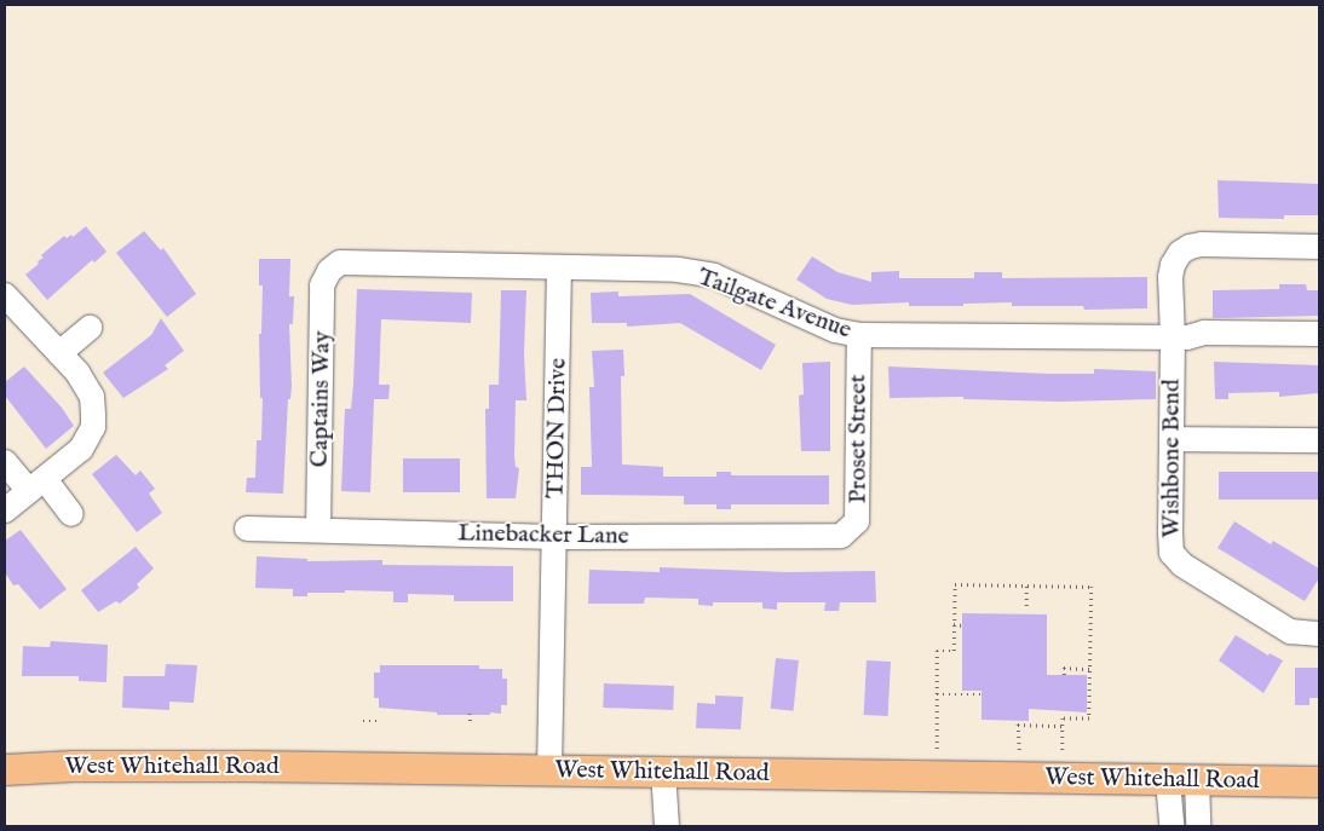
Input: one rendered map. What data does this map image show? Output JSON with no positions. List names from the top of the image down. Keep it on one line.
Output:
{"streets":{"main road":["West Whitehall Road"],"street":["Tailgate Avenue","Captains Way","THON Drive","Proset Street","Wishbone Bend","Linebacker Lane"]},"crossings":[["Tailgate Avenue","Captains Way"],["Tailgate Avenue","THON Drive"],["Tailgate Avenue","Proset Street"],["Tailgate Avenue","Wishbone Bend"],["Captains Way","Linebacker Lane"],["THON Drive","Linebacker Lane"],["THON Drive","West Whitehall Road"],["Proset Street","Linebacker Lane"]]}
